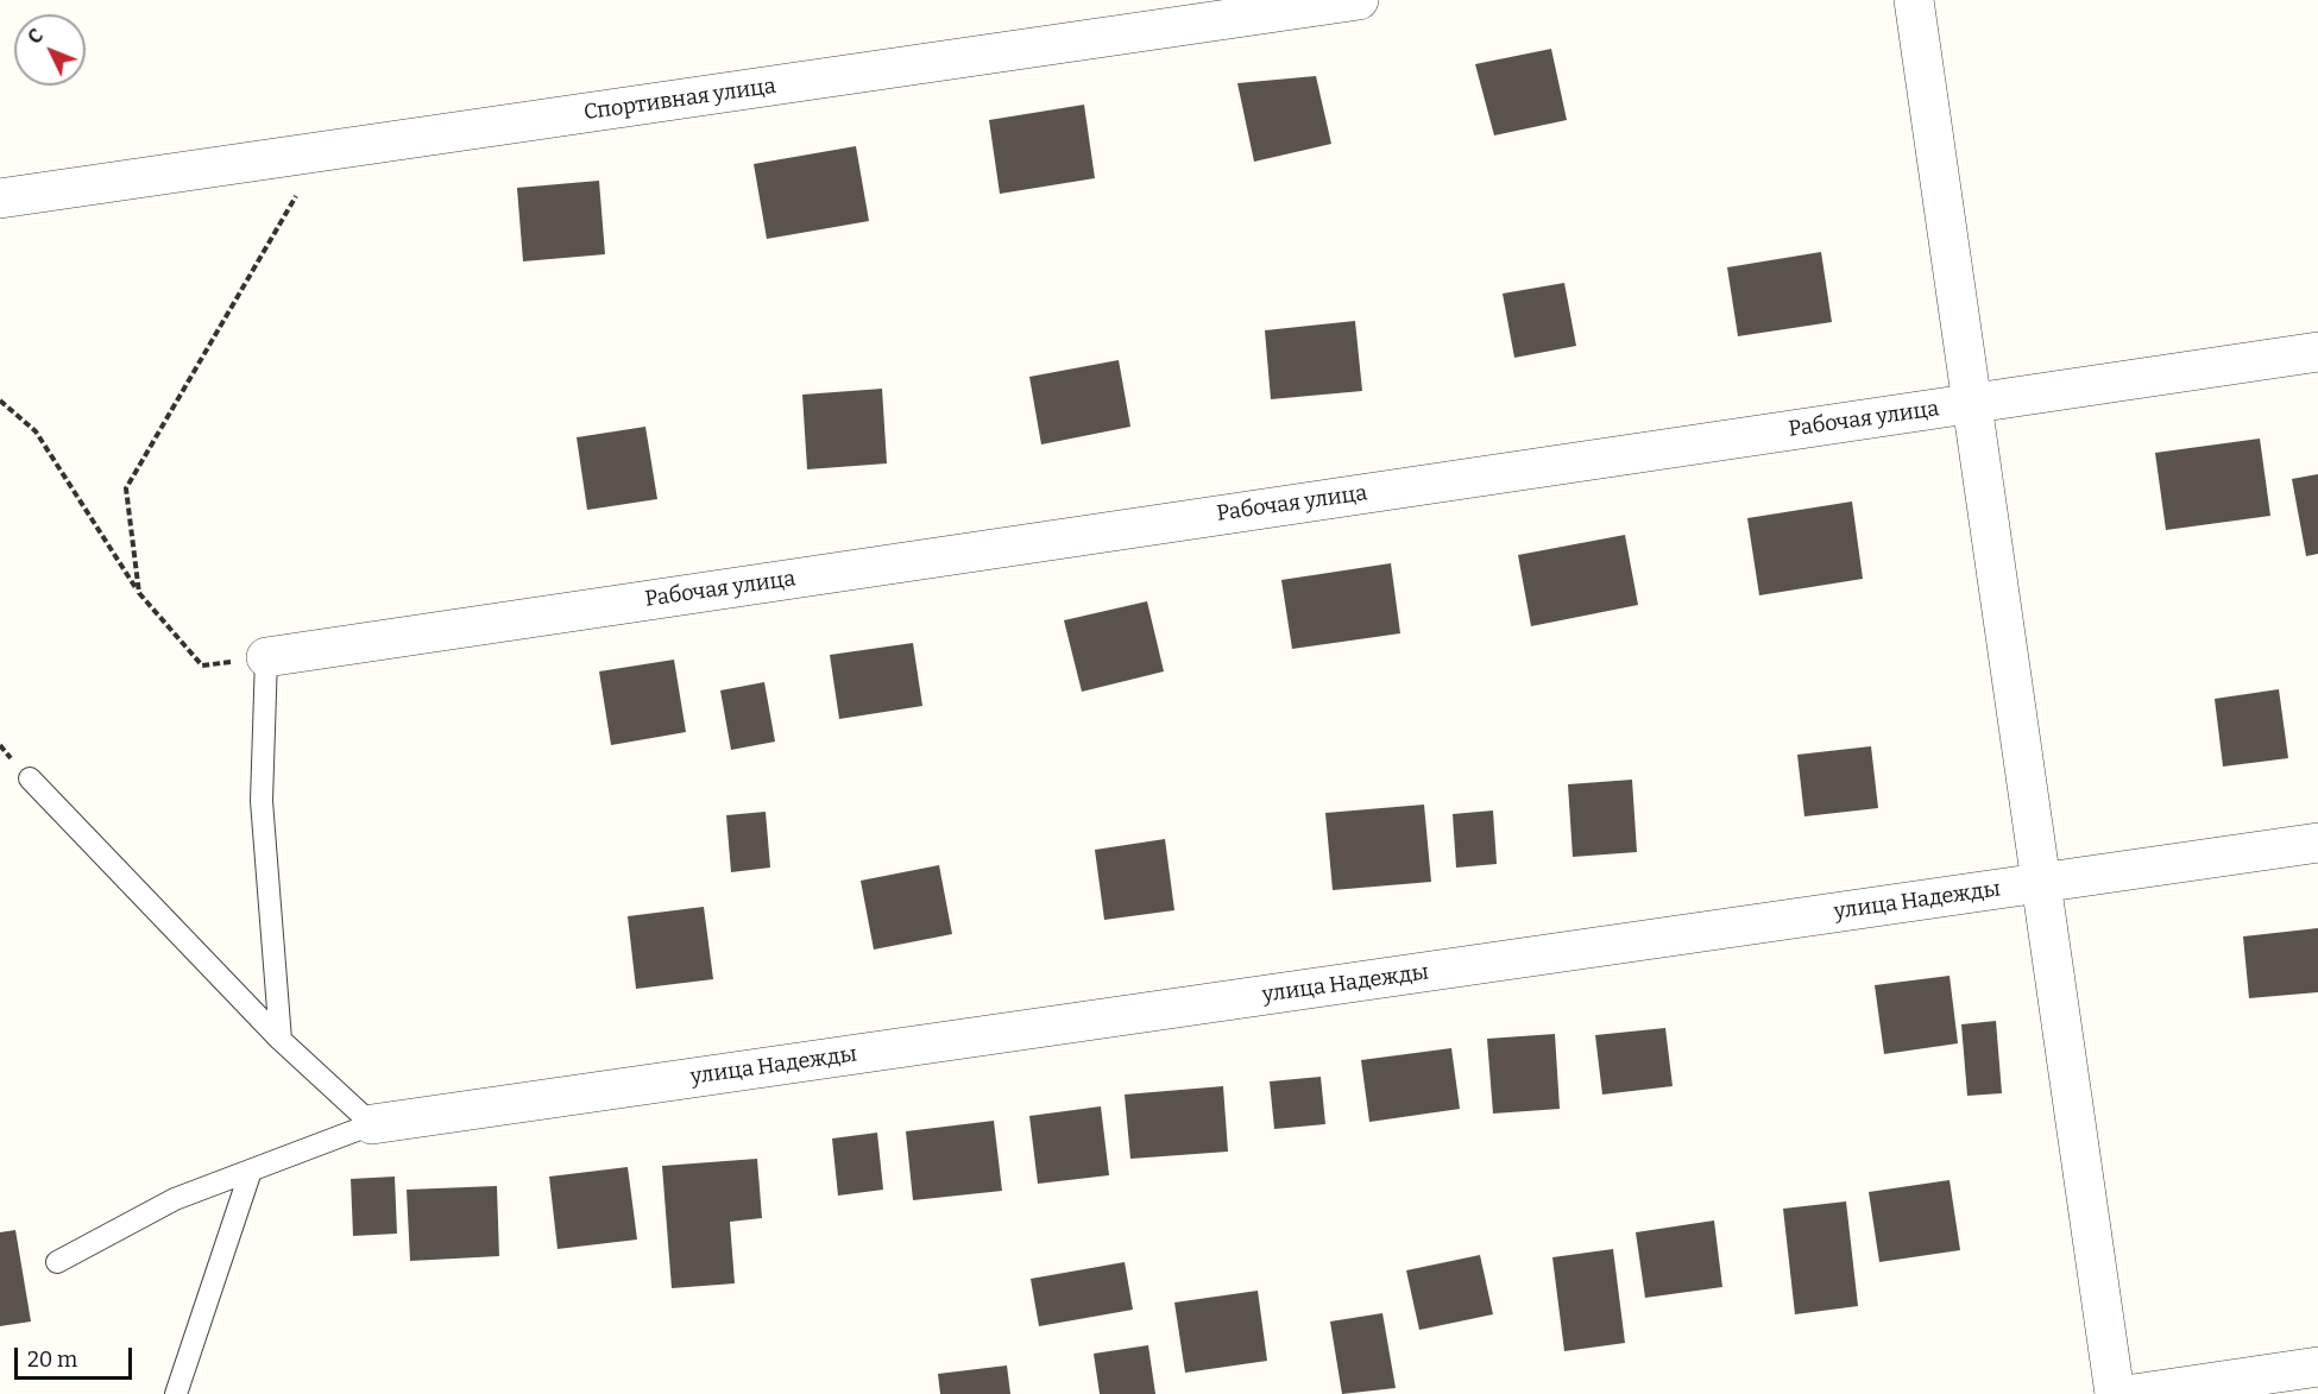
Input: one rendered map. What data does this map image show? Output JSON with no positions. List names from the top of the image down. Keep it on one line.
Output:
{"streets":{"street":["Спортивная улица","Рабочая улица","улица Надежды"]},"scale_bar":"20 m","north":"top left"}
